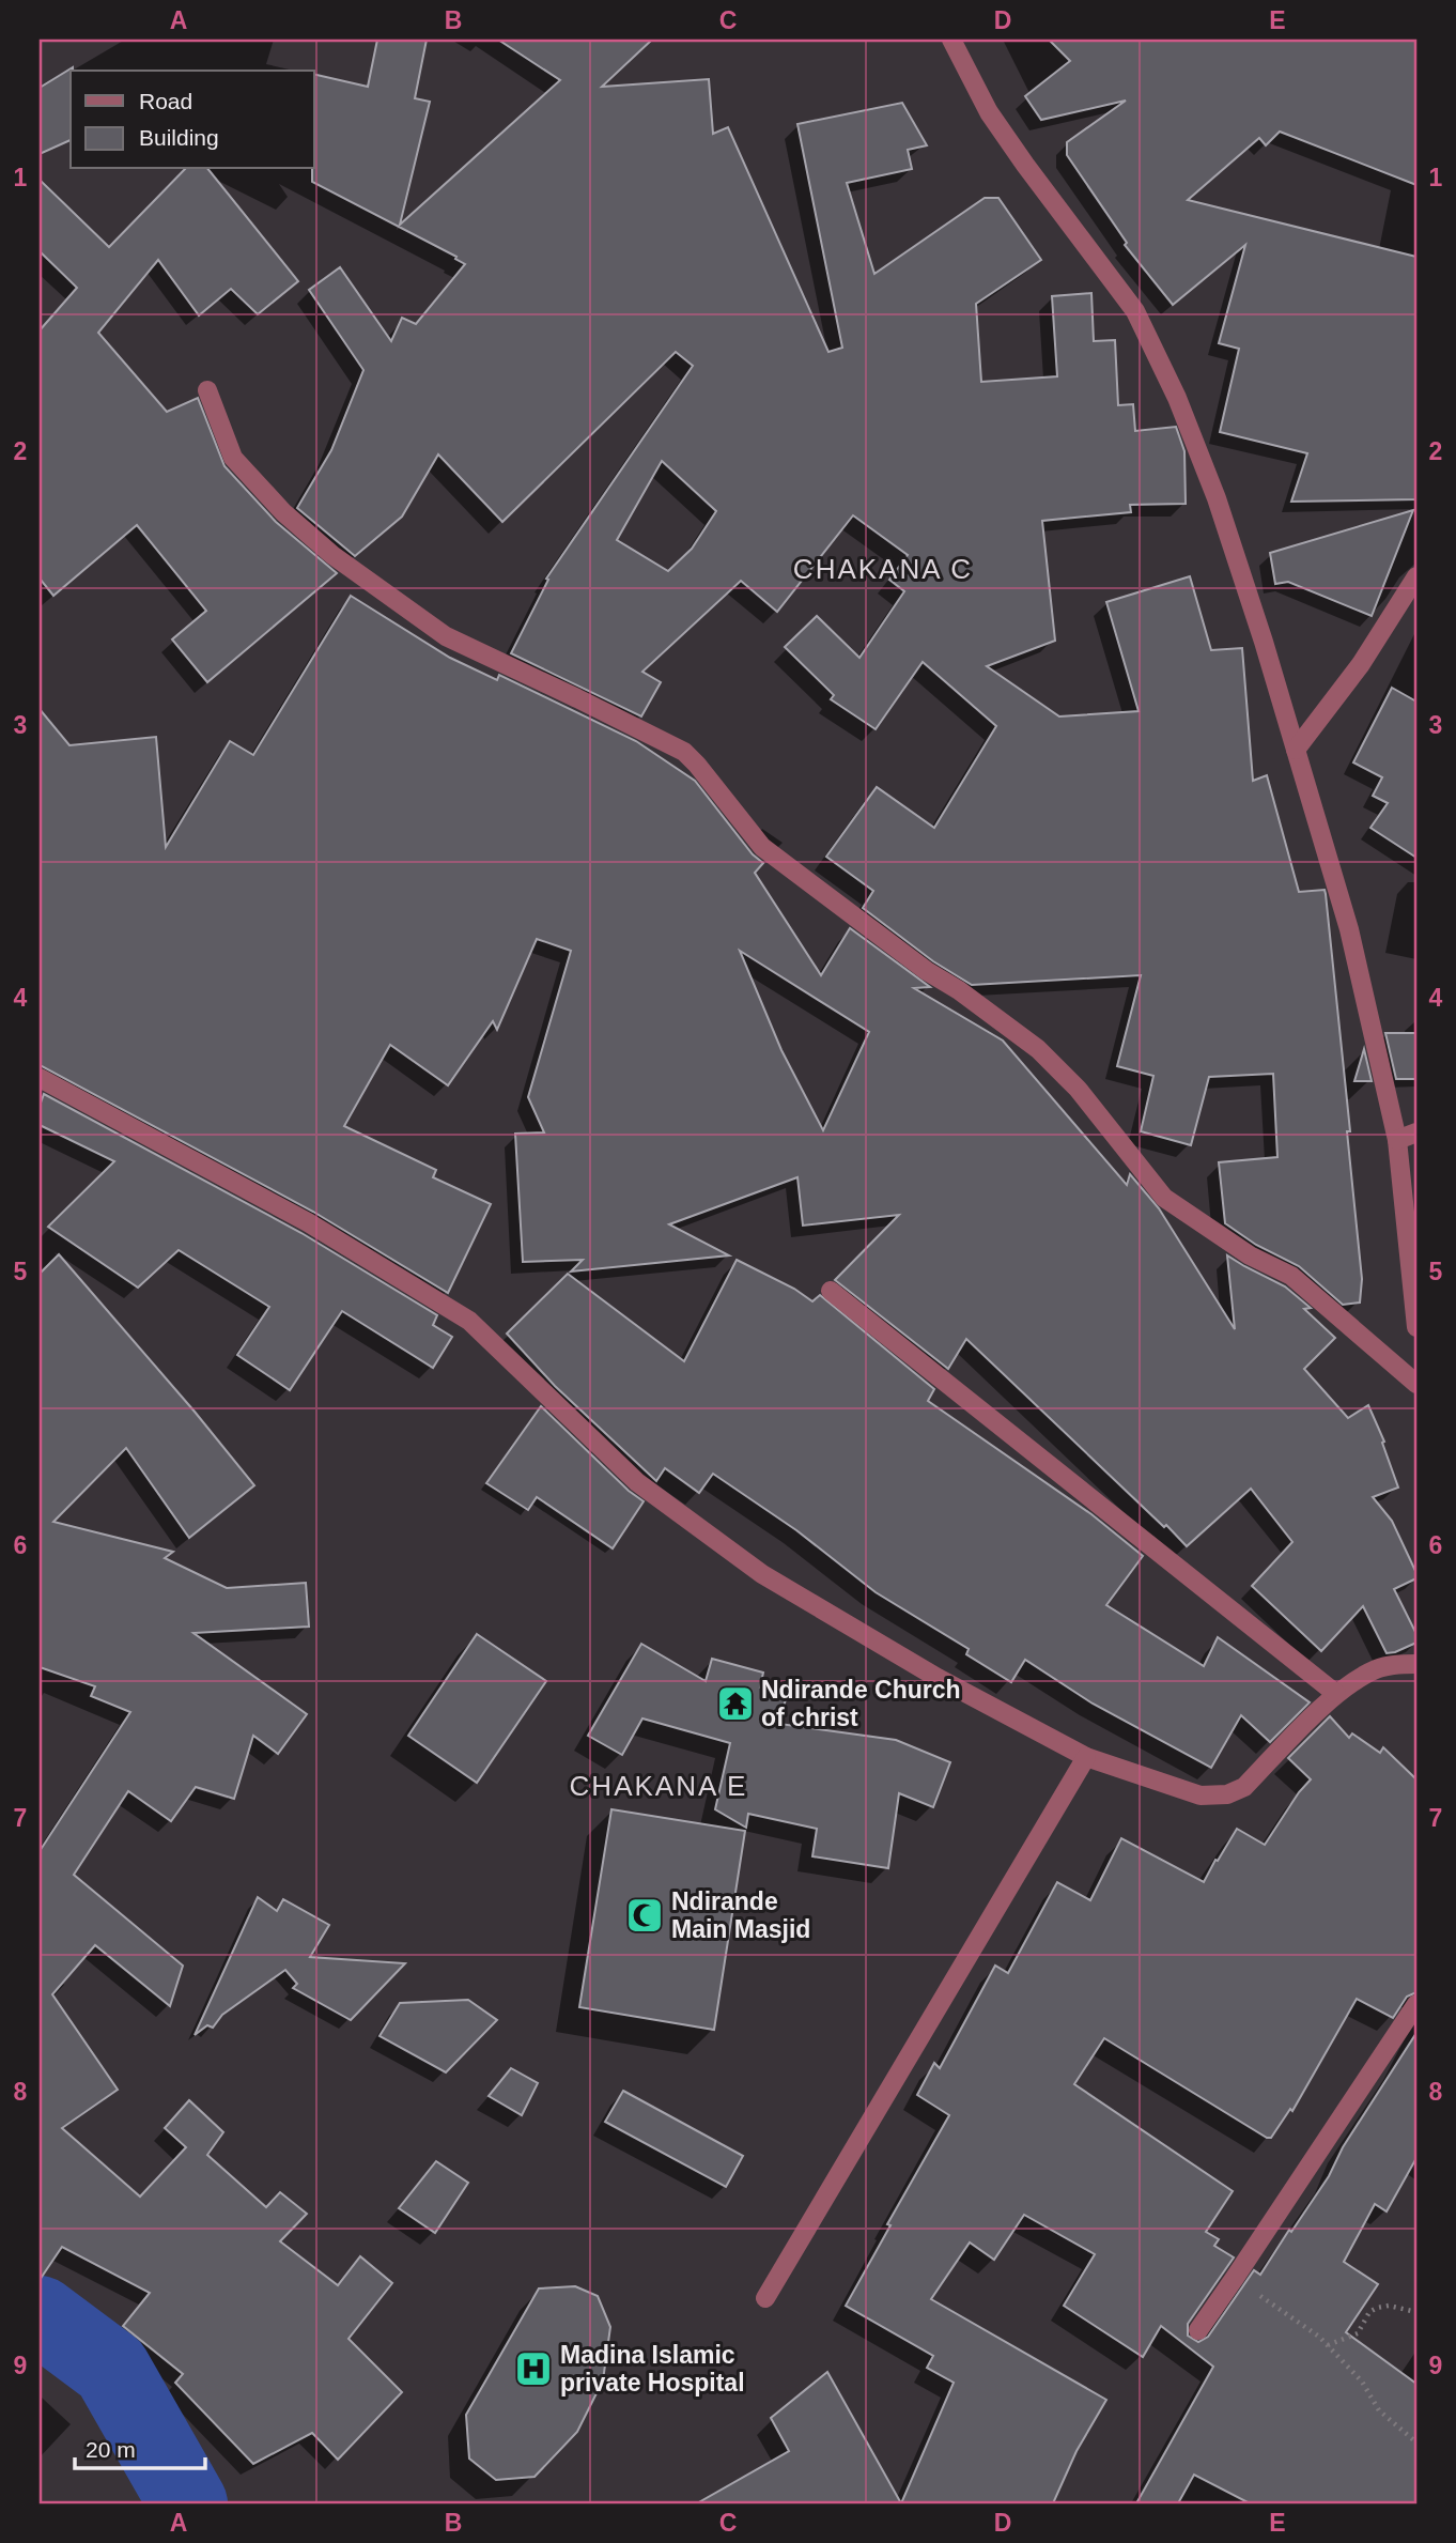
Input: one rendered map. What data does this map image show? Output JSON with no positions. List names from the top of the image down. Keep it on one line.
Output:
{"districts":["CHAKANA C","CHAKANA E"],"places":{"temple":["Ndirande Church of christ"],"mosque":["Ndirande Main Masjid"],"hospital":["Madina Islamic private Hospital"]},"legend":["Road","Building"],"scale_bar":"20 m","grid":{"columns":["A","B","C","D","E"],"rows":["1","2","3","4","5","6","7","8","9"]}}
